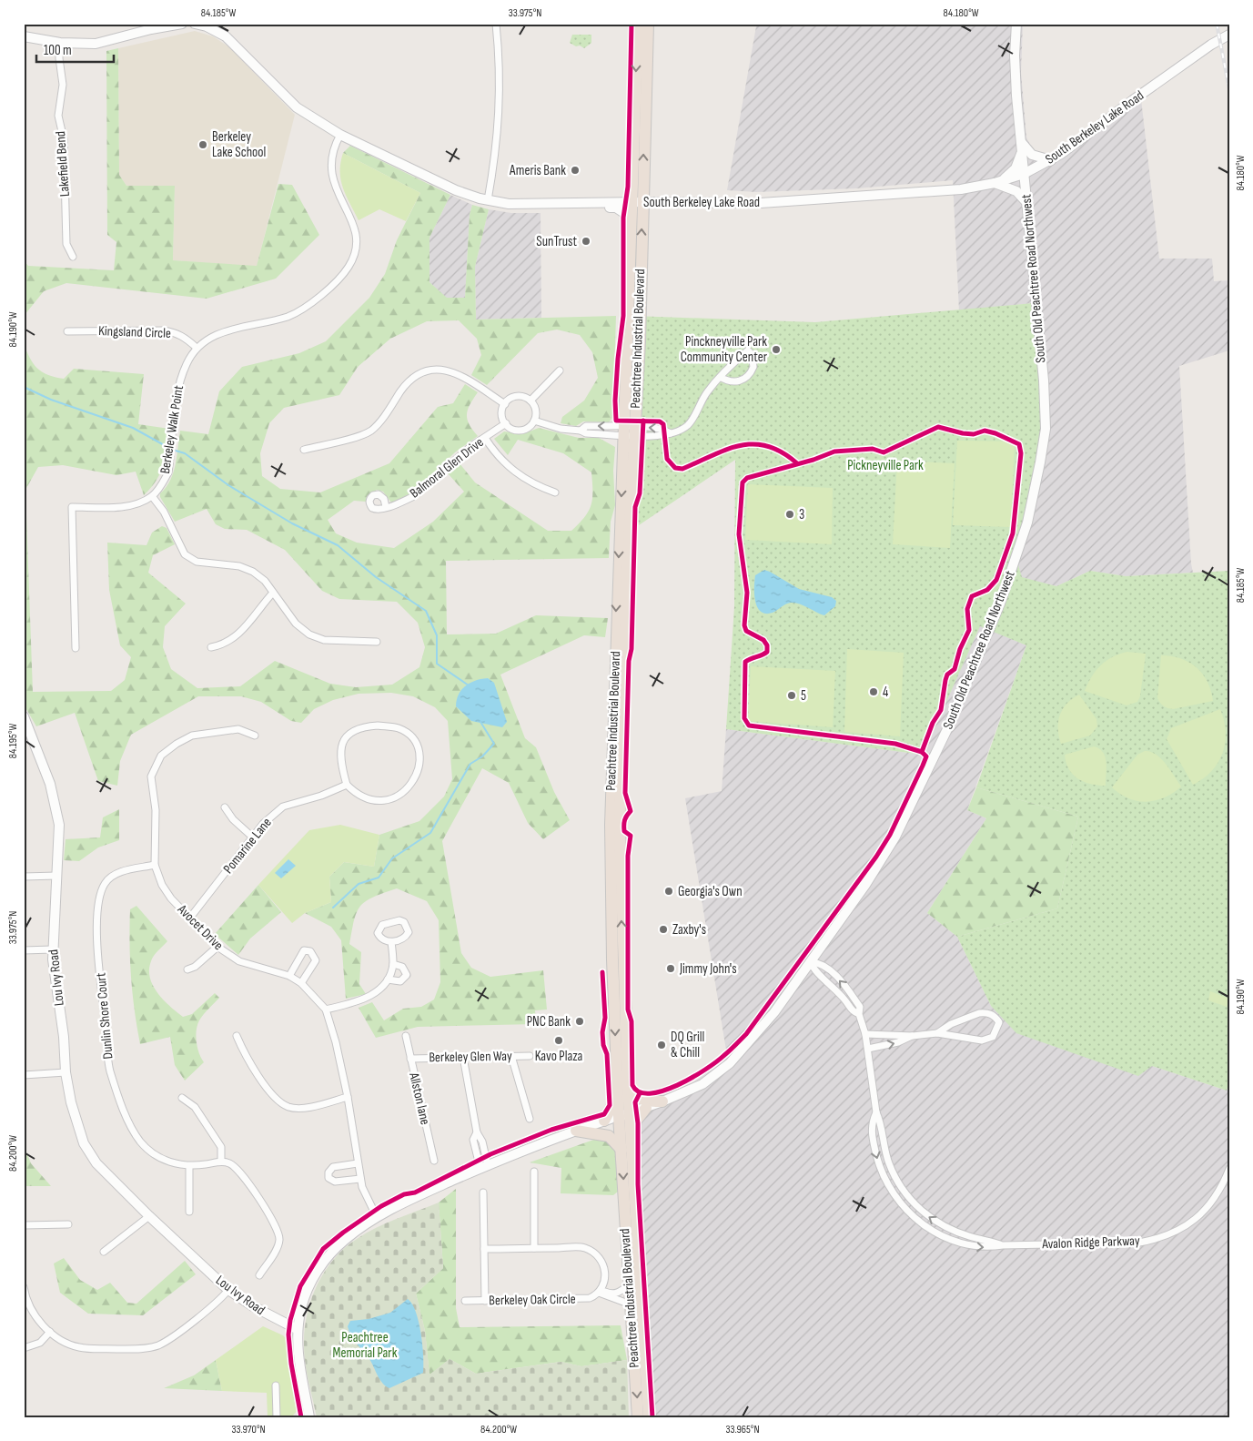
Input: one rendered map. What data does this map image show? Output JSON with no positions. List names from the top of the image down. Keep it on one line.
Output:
{"streets":{"highway":["Peachtree Industrial Boulevard"],"street":["South Berkeley Lake Road","Lakefield Bend","South Old Peachtree Road Northwest","Kingsland Circle","Berkeley Walk Point","Balmoral Glen Drive","Pomarine Lane","Avocet Drive","Lou Ivy Road","Dunlin Shore Court","Berkeley Glen Way","Allston lane","Avalon Ridge Parkway","Berkeley Oak Circle"]},"crossings":[["South Berkeley Lake Road","South Old Peachtree Road Northwest"],["South Berkeley Lake Road","Peachtree Industrial Boulevard"],["South Berkeley Lake Road","Berkeley Walk Point"],["South Old Peachtree Road Northwest","Peachtree Industrial Boulevard"],["South Old Peachtree Road Northwest","Avocet Drive"],["South Old Peachtree Road Northwest","Lou Ivy Road"],["South Old Peachtree Road Northwest","Avalon Ridge Parkway"],["Kingsland Circle","Berkeley Walk Point"],["Pomarine Lane","Avocet Drive"],["Avocet Drive","Dunlin Shore Court"],["Berkeley Glen Way","Allston lane"]],"parks":["Pickneyville Park","Peachtree Memorial Park"],"places":["Berkeley Lake School","Ameris Bank","SunTrust","Pinckneyville Park Community Center","3","4","5","Georgia's Own","Zaxby's","Jimmy John's","PNC Bank","Kavo Plaza","DQ Grill & Chill"],"scale_bar":"100 m","coordinates":["84.185°W","33.975°N","84.180°W","84.190°W","84.195°W","84.200°W","33.970°N","33.965°N"]}
